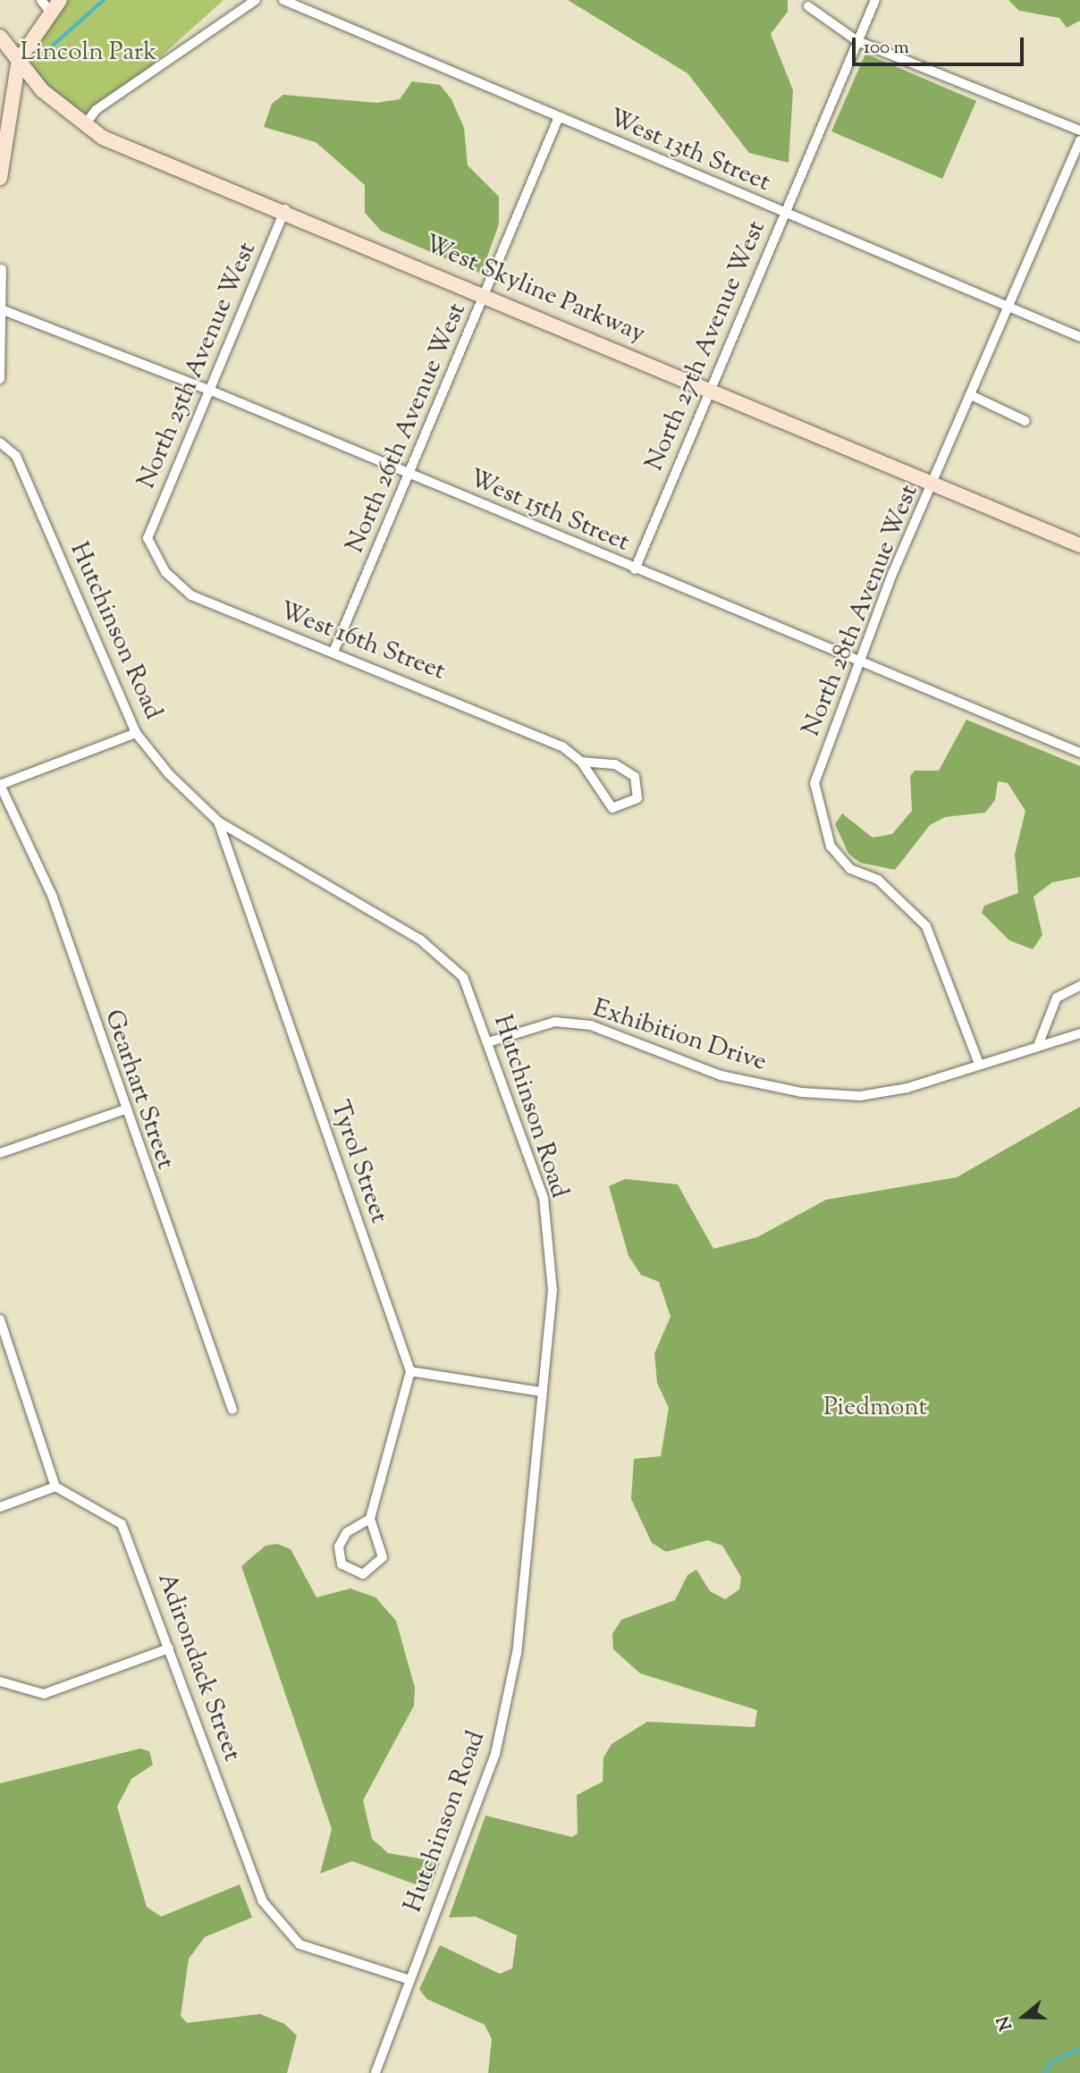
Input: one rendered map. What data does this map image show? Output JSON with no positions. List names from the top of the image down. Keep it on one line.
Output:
{"streets":{"street":["West 13th Street","West Skyline Parkway","North 27th Avenue West","North 25th Avenue West","North 26th Avenue West","West 15th Street","North 28th Avenue West","Hutchinson Road","West 16th Street","Exhibition Drive","Gearhart Street","Tyrol Street","Adirondack Street"]},"crossings":[["West 13th Street","North 27th Avenue West"],["West 13th Street","North 26th Avenue West"],["West 13th Street","North 28th Avenue West"],["West Skyline Parkway","North 27th Avenue West"],["West Skyline Parkway","North 25th Avenue West"],["West Skyline Parkway","North 26th Avenue West"],["West Skyline Parkway","North 28th Avenue West"],["North 27th Avenue West","West 15th Street"],["North 25th Avenue West","West 15th Street"],["North 25th Avenue West","West 16th Street"],["North 26th Avenue West","West 15th Street"],["North 26th Avenue West","West 16th Street"],["West 15th Street","North 28th Avenue West"],["North 28th Avenue West","Exhibition Drive"],["Hutchinson Road","Exhibition Drive"],["Hutchinson Road","Tyrol Street"],["Hutchinson Road","Adirondack Street"]],"parks":["Lincoln Park","Piedmont"],"scale_bar":"100 m","north":"left"}
